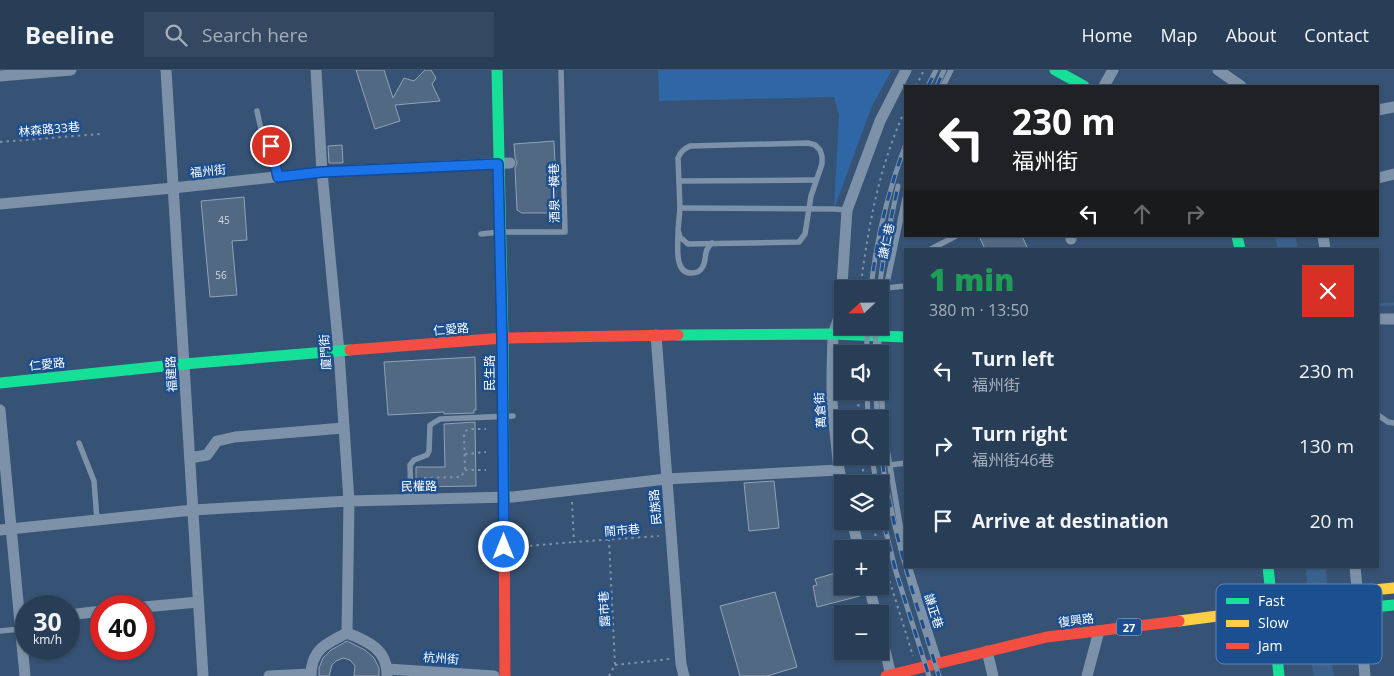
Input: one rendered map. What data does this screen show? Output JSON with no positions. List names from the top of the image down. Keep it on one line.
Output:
{"streets":{"street":["福州街","仁愛路","廈門街","民生路","福建路","萬倉街","民權路","民族路","復興路","27","杭州街"],"lane":["酒泉一橫巷","謙仁巷","謙正巷"],"path":["林森路33巷","鬧市巷","露市巷"]},"crossings":[["福州街","廈門街"],["福州街","民生路"],["福州街","福建路"],["酒泉一橫巷","民生路"],["仁愛路","廈門街"],["仁愛路","民生路"],["仁愛路","福建路"],["仁愛路","萬倉街"],["仁愛路","民族路"],["廈門街","民權路"],["廈門街","杭州街"],["民生路","民權路"],["民生路","鬧市巷"],["福建路","民權路"],["萬倉街","民權路"],["民權路","民族路"],["民族路","鬧市巷"],["鬧市巷","露市巷"],["謙正巷","復興路"]],"house_numbers":["45","56"],"legend":["Fast","Slow","Jam"],"north":"left","page":{"header":"Beeline","search":"Search here","nav":["Home","Map","About","Contact"],"turn":["230 m","福州街"],"heading":["1 min","380 m · 13:50"],"map_buttons":["+","−"],"list":[{"name":"Turn left","note":"福州街","value":"230 m"},{"name":"Turn right","note":"福州街46巷","value":"130 m"},{"name":"Arrive at destination","value":"20 m"}],"speed":"30 km/h","limit":"40"}}
